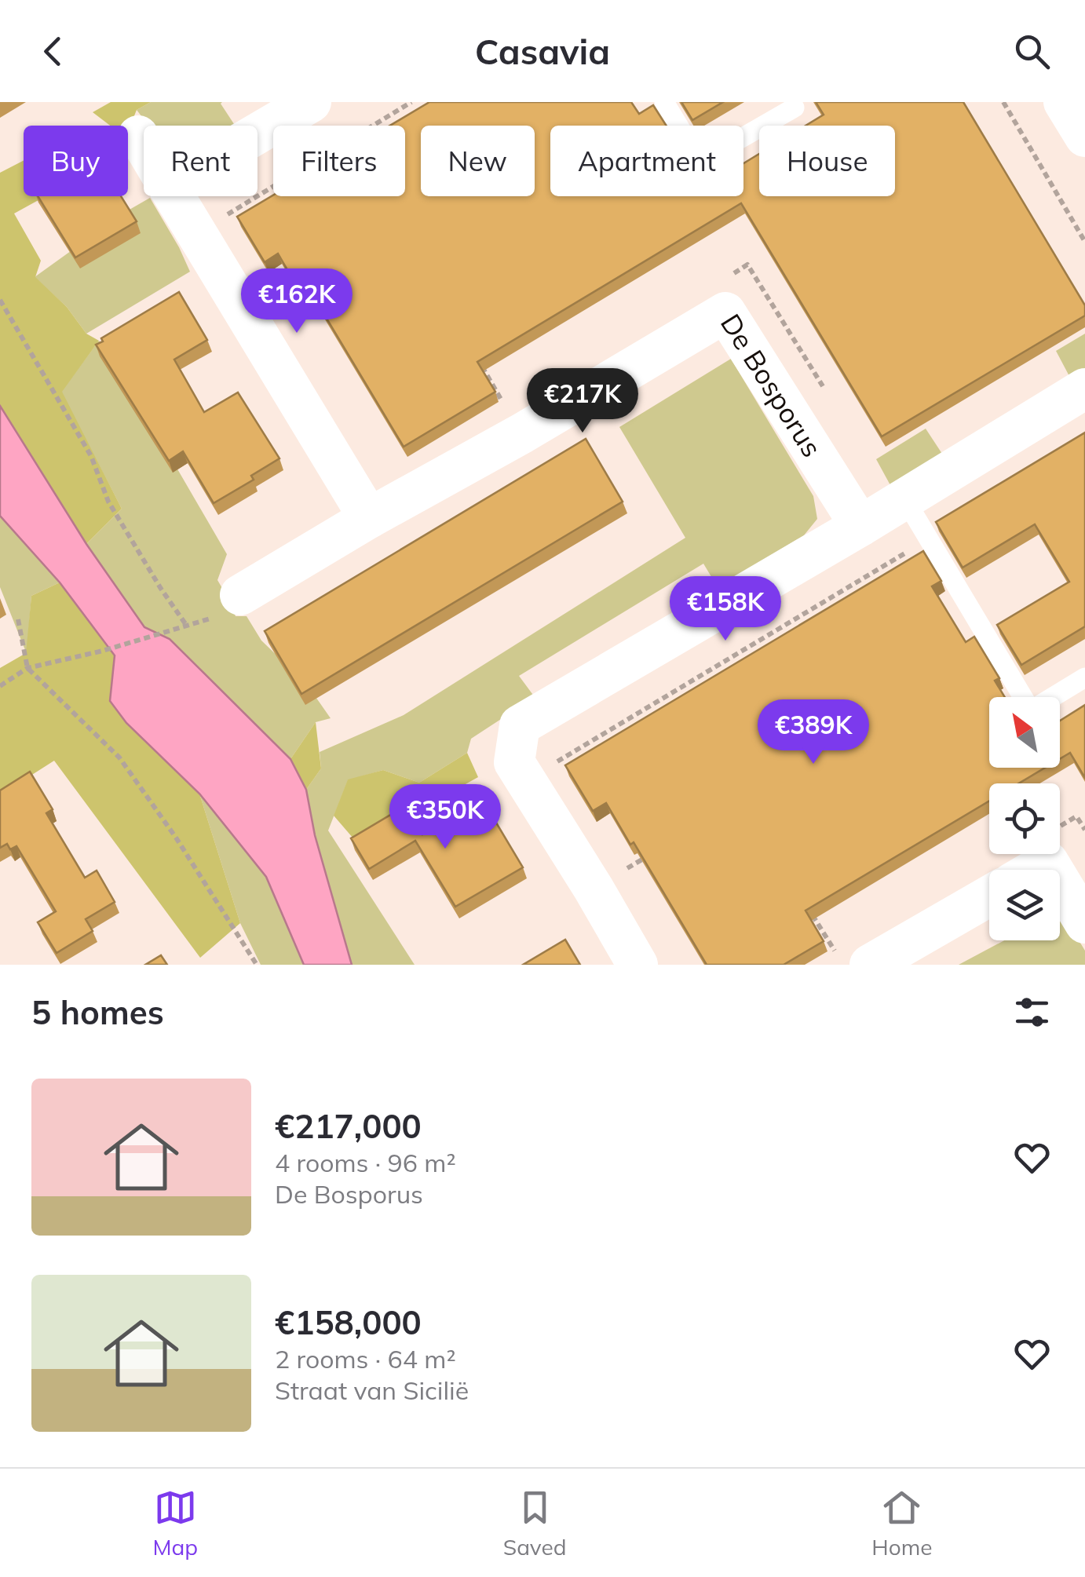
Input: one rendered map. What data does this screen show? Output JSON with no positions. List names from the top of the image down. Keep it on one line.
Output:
{"streets":{"street":["De Bosporus"]},"north":"top left","page":{"header":"Casavia","chip":["Buy","Rent","Filters","New","Apartment","House"],"price":["€162K","€217K","€158K","€389K","€350K"],"heading":"5 homes","list":[{"name":"€217,000","note":"4 rooms · 96 m² · De Bosporus"},{"name":"€158,000","note":"2 rooms · 64 m² · Straat van Sicilië"}],"tabs":["Map","Saved","Home"]}}
